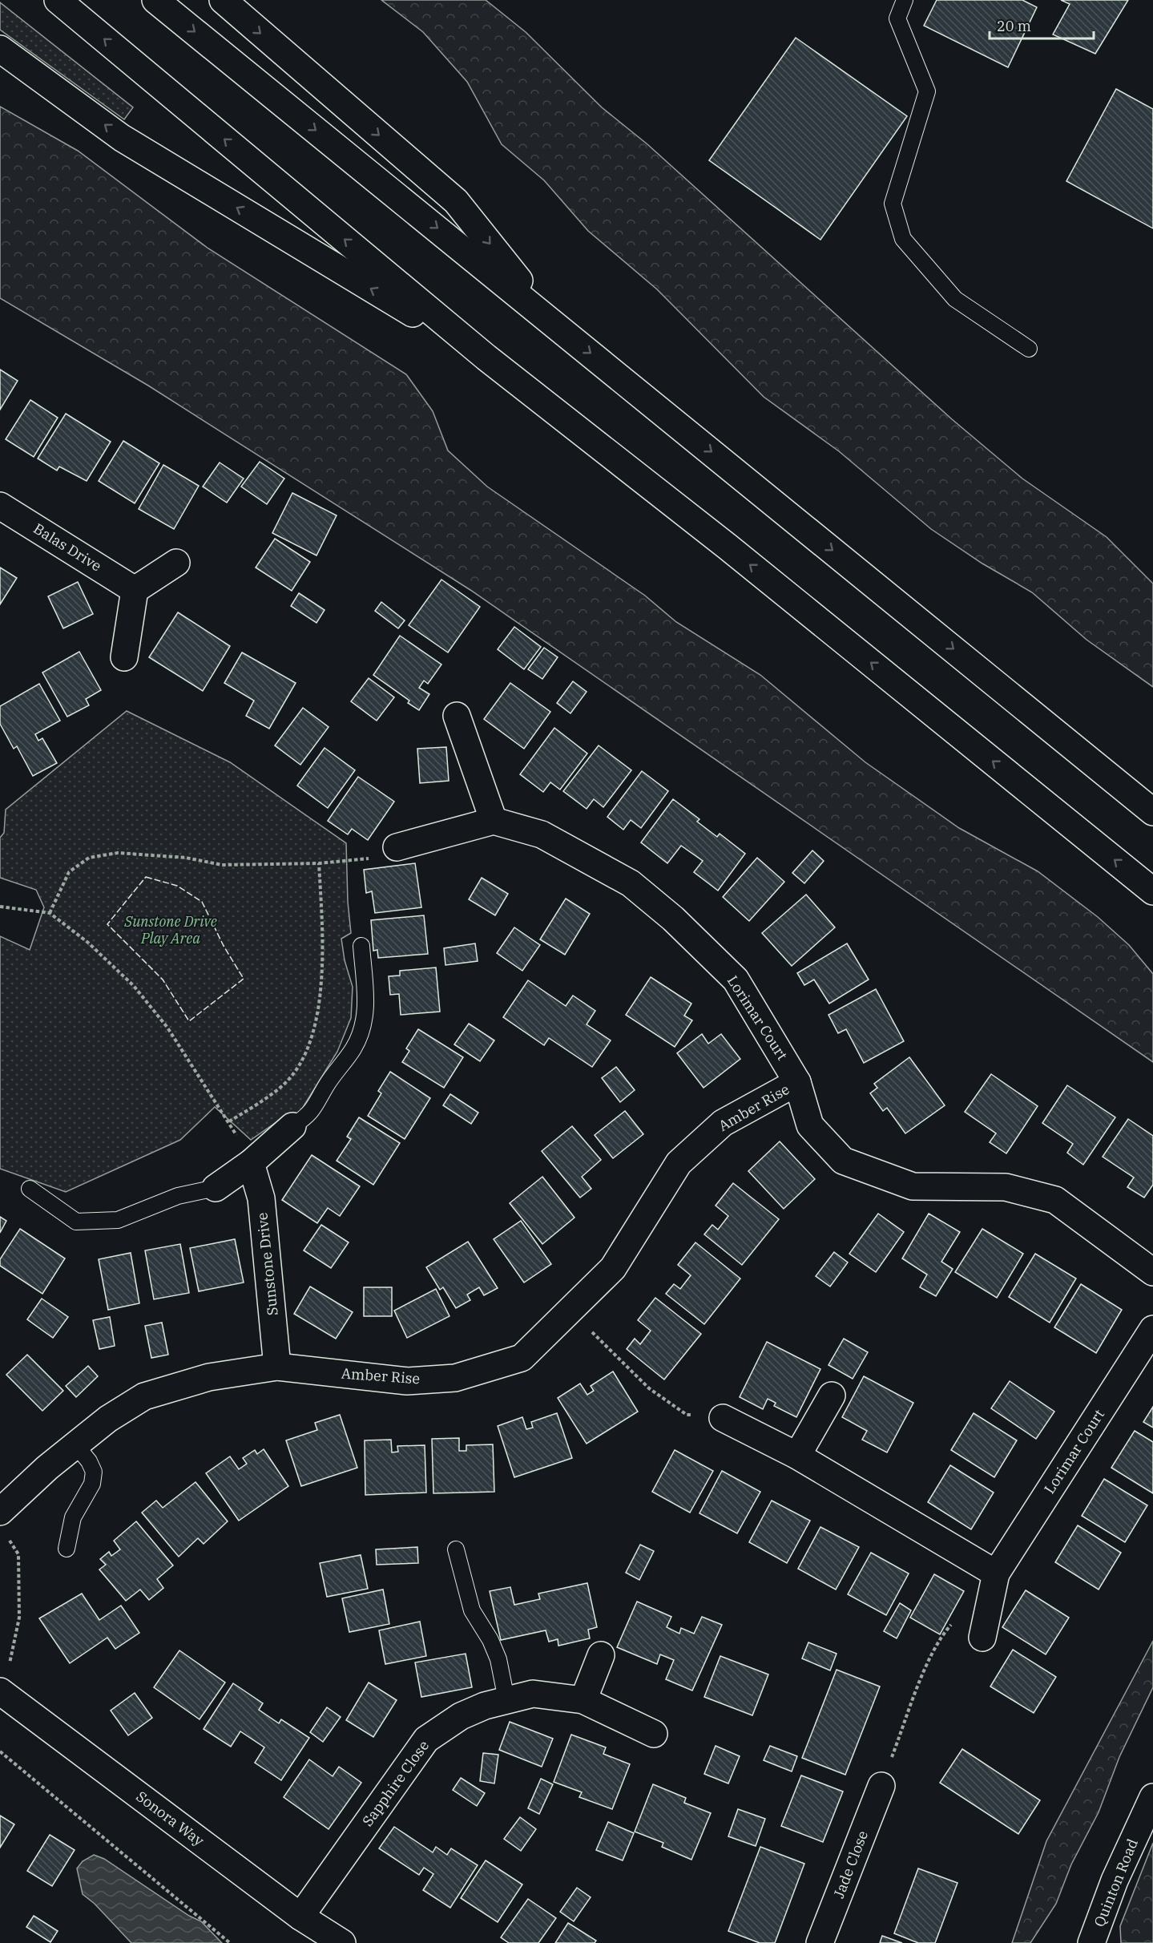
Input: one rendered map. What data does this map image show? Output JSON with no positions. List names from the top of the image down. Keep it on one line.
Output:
{"streets":{"main road":["Balas Drive","Lorimar Court","Amber Rise","Sunstone Drive","Sapphire Close","Sonora Way","Jade Close","Quinton Road"]},"crossings":[["Lorimar Court","Amber Rise"],["Amber Rise","Sunstone Drive"],["Sapphire Close","Sonora Way"]],"parks":["Sunstone Drive Play Area"],"scale_bar":"20 m"}
